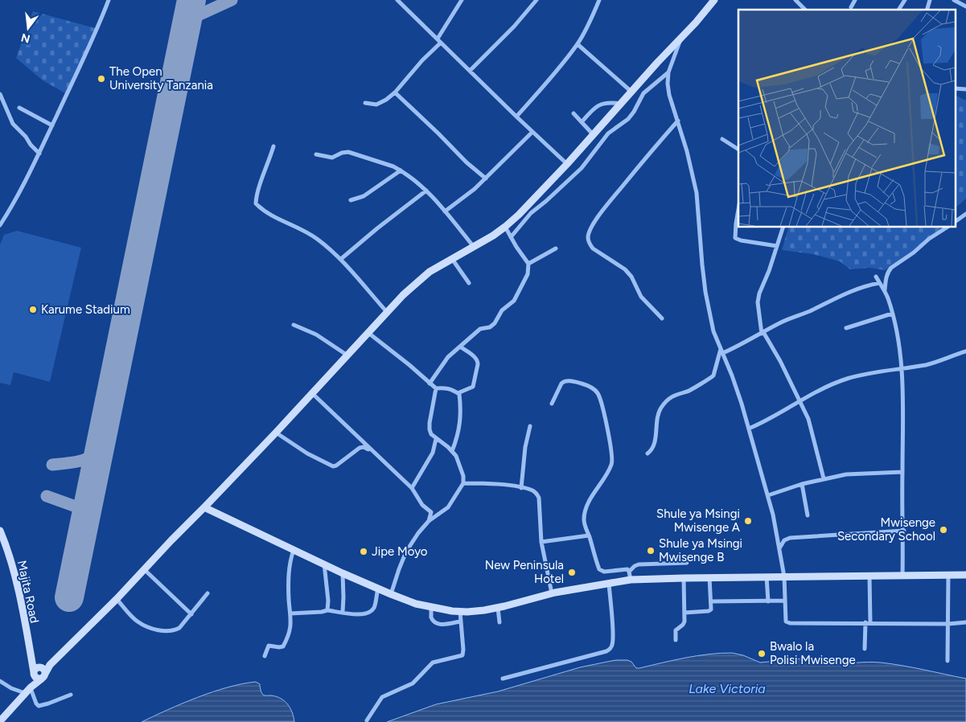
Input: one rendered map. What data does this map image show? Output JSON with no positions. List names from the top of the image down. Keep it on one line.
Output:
{"streets":{"main road":["Majita Road"]},"water":["Lake Victoria"],"places":["The Open University Tanzania","Karume Stadium","Shule ya Msingi Mwisenge A","Mwisenge Secondary School","Shule ya Msingi Mwisenge B","Jipe Moyo","New Peninsula Hotel","Bwalo la Polisi Mwisenge"],"north":"bottom"}
